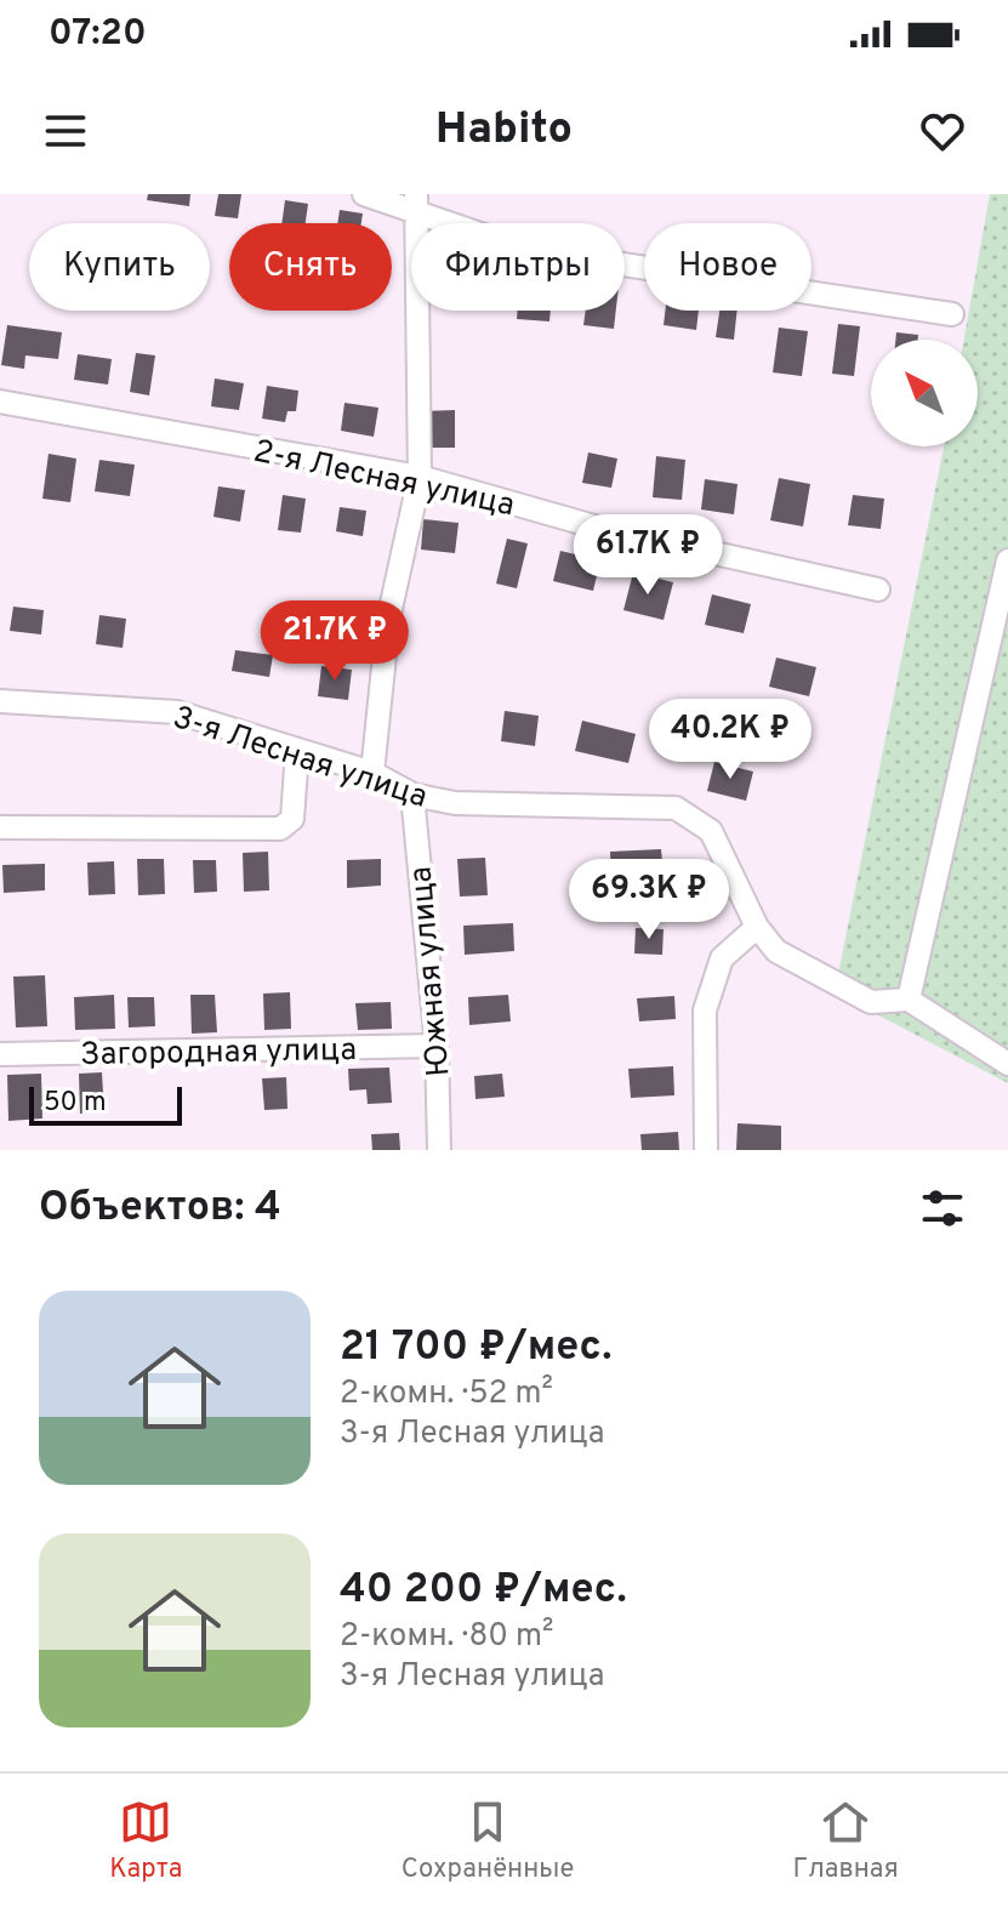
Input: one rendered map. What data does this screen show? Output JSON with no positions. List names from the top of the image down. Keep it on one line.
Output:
{"streets":{"street":["2-я Лесная улица","3-я Лесная улица","Южная улица","Загородная улица"]},"crossings":[["3-я Лесная улица","Южная улица"],["Южная улица","Загородная улица"]],"scale_bar":"50 m","north":"top left","page":{"status":"07:20","header":"Habito","chip":["Купить","Снять","Фильтры","Новое"],"price":["61.7K ₽","21.7K ₽","40.2K ₽","69.3K ₽"],"scale":"50 m","heading":"Объектов: 4","list":[{"name":"21 700 ₽/мес.","note":"2-комн. · 52 m² · 3-я Лесная улица"},{"name":"40 200 ₽/мес.","note":"2-комн. · 80 m² · 3-я Лесная улица"}],"tabs":["Карта","Сохранённые","Главная"]}}
